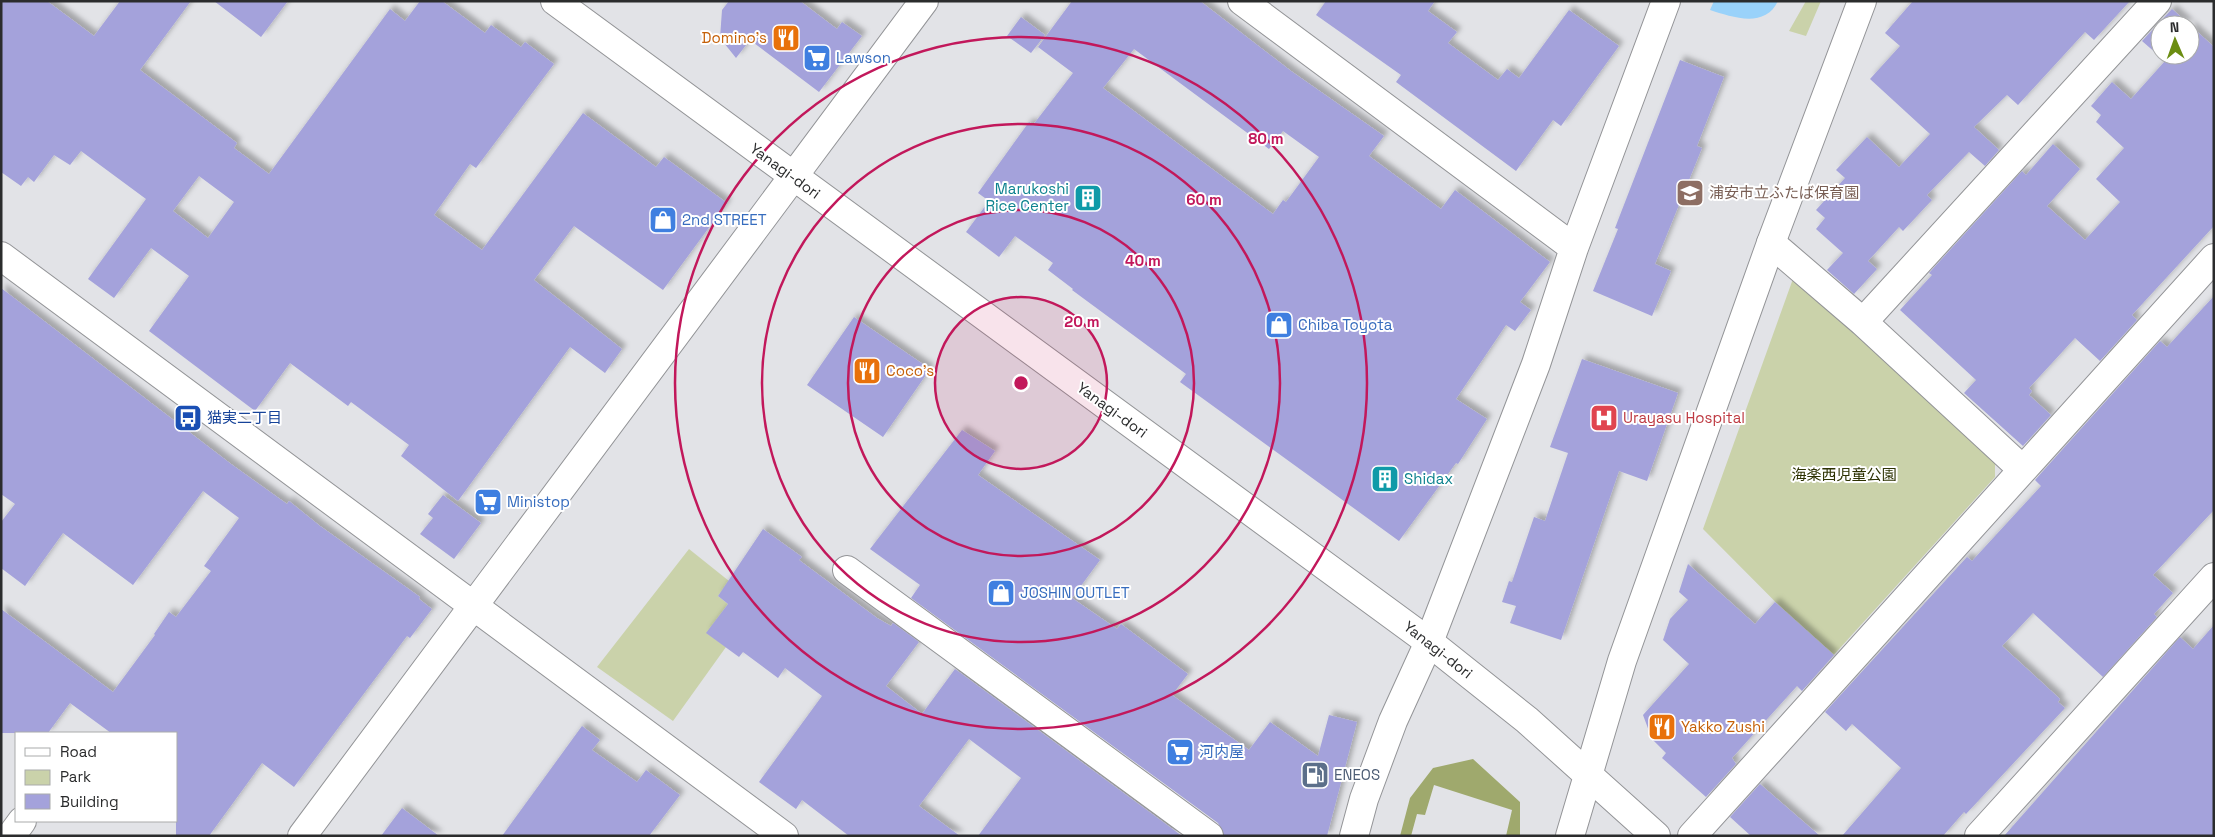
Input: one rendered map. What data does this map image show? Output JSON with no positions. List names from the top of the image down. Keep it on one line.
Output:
{"streets":{"street":["Yanagi-dori"]},"parks":["海楽西児童公園"],"places":{"restaurant":["Domino's","Coco's","Yakko Zushi"],"supermarket":["Lawson","Ministop","河内屋"],"school or university":["浦安市立ふたば保育園"],"building":["Marukoshi Rice Center","Shidax"],"shop":["2nd STREET","Chiba Toyota","JOSHIN OUTLET"],"bus stop":["猫実二丁目"],"hospital":["Urayasu Hospital"],"fuel station":["ENEOS"]},"legend":["Road","Park","Building"],"north":"top","rings":["80 m","60 m","40 m","20 m"]}
